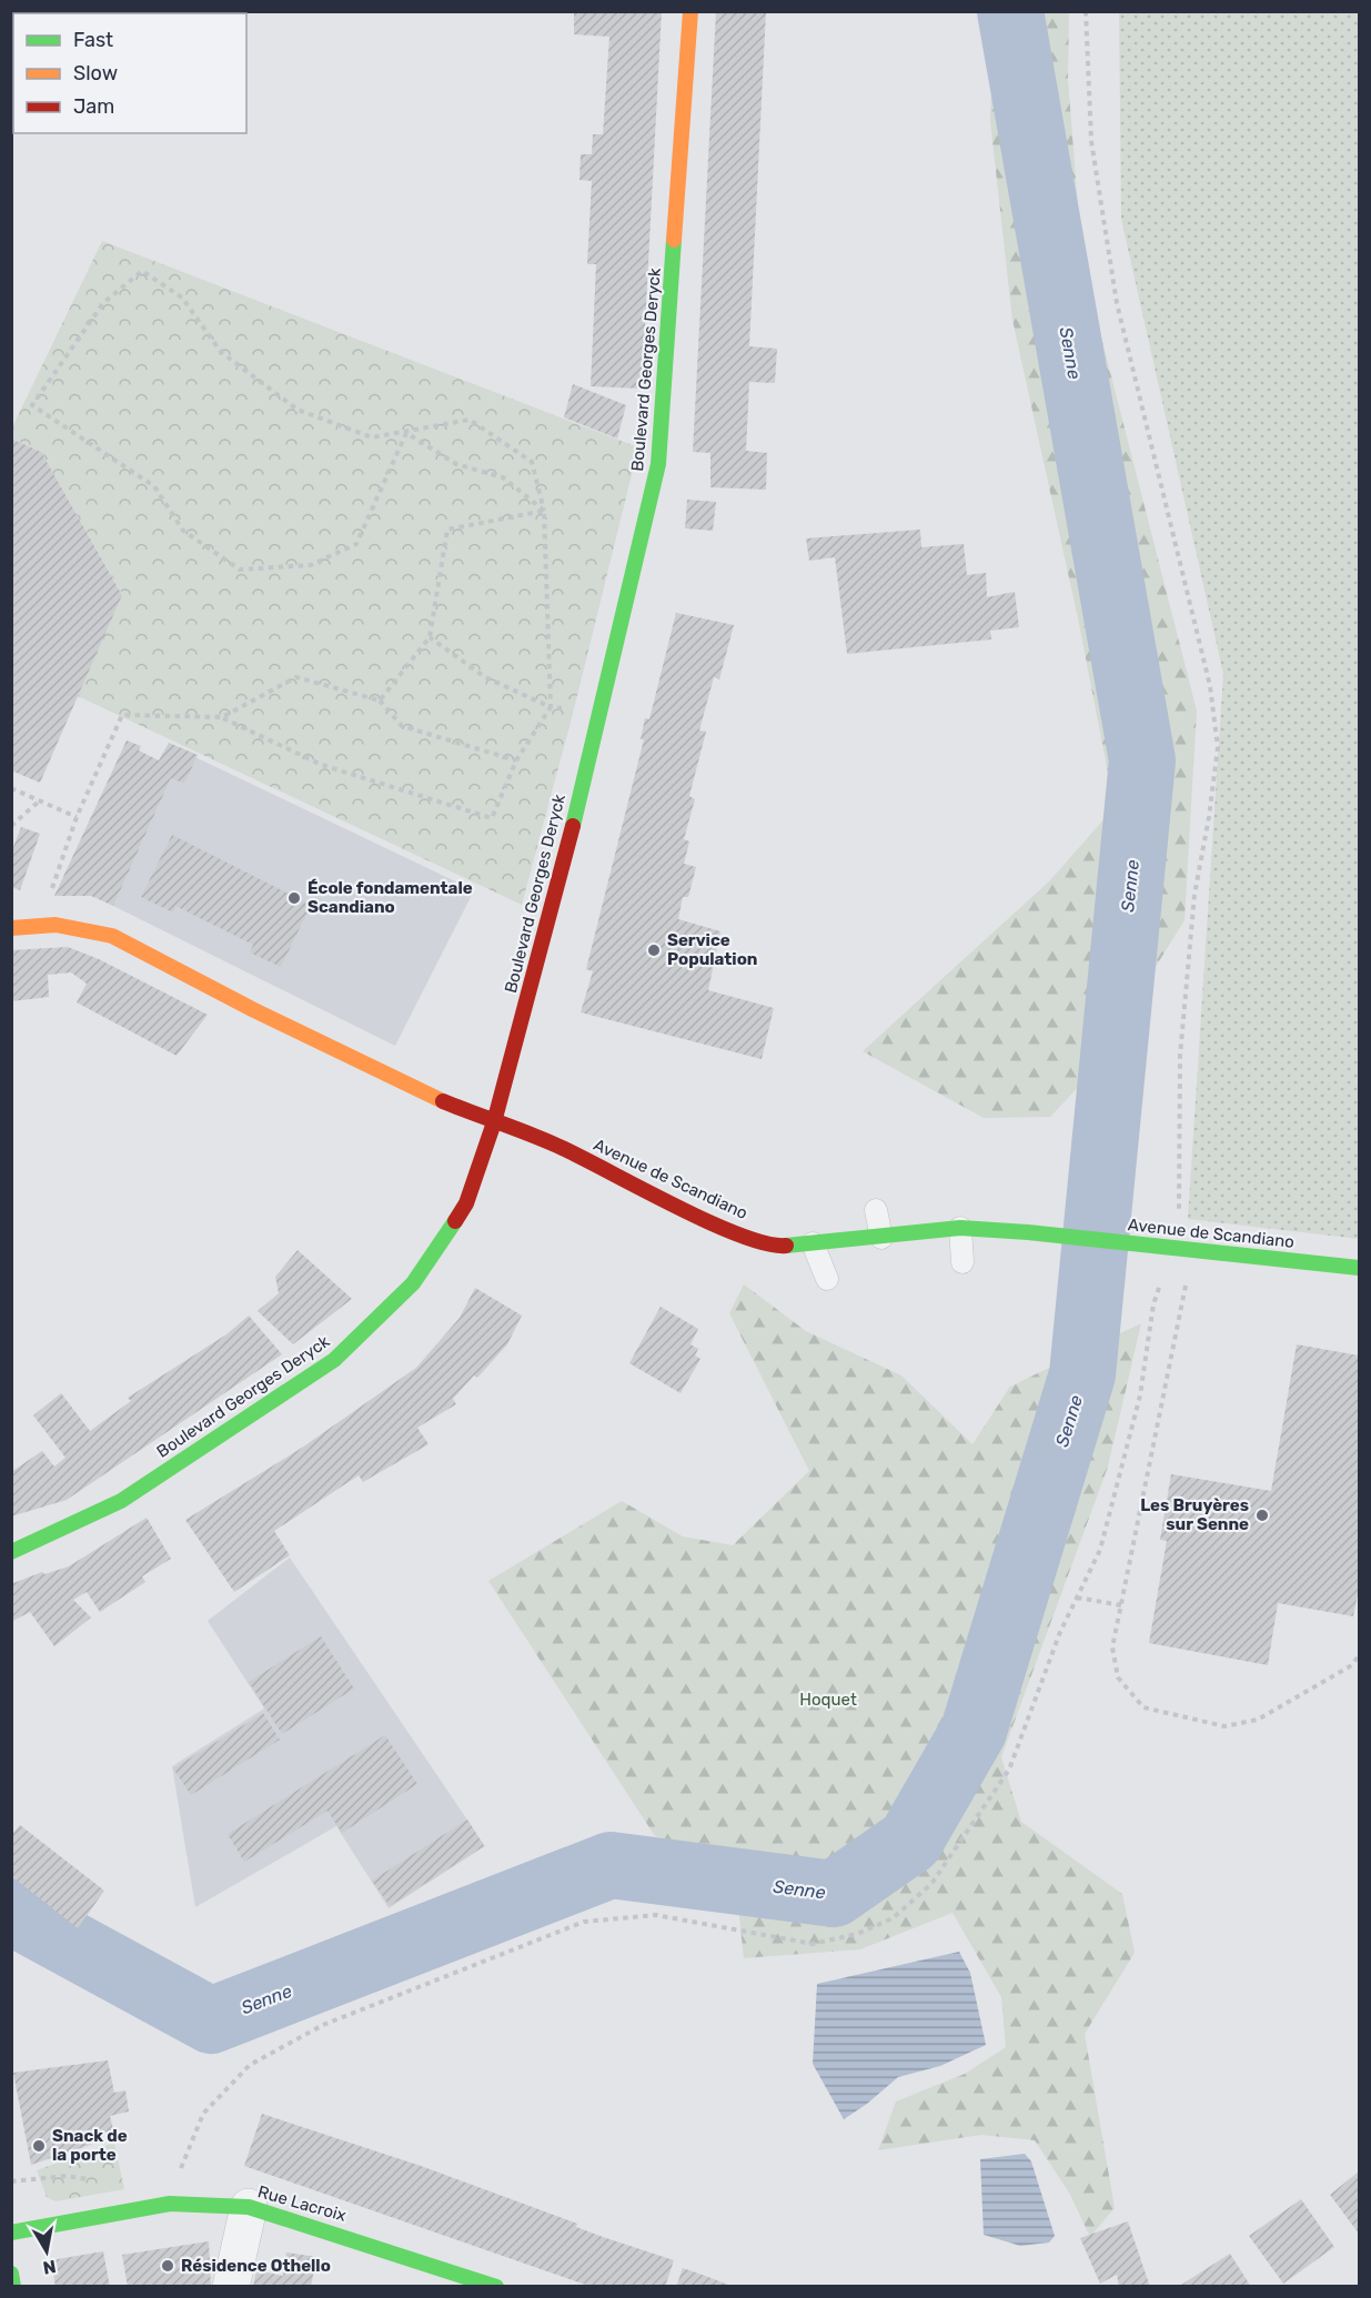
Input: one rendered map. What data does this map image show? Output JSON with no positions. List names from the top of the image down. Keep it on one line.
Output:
{"streets":{"street":["Boulevard Georges Deryck","Avenue de Scandiano","Rue Lacroix"]},"crossings":[["Boulevard Georges Deryck","Avenue de Scandiano"]],"water":["Senne"],"parks":["Hoquet"],"places":["École fondamentale Scandiano","Service Population","Les Bruyères sur Senne","Snack de la porte","Résidence Othello"],"legend":["Fast","Slow","Jam"],"north":"bottom"}
